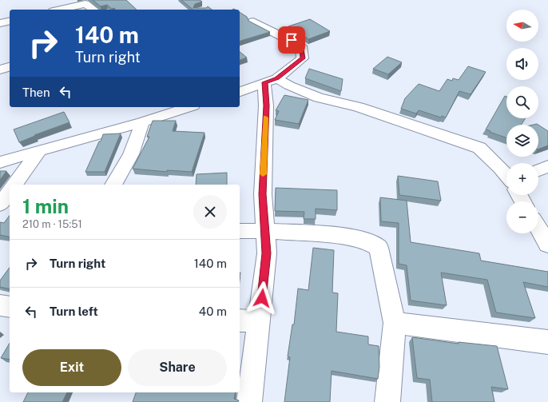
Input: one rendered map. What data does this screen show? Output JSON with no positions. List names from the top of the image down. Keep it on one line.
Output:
{"north":"left","page":{"map_buttons":["+","−"],"turn":["140 m","Turn right"],"then":"Then","heading":["1 min","210 m · 15:51"],"list":[{"name":"Turn right","value":"140 m"},{"name":"Turn left","value":"40 m"}],"buttons":["Exit","Share"]}}
